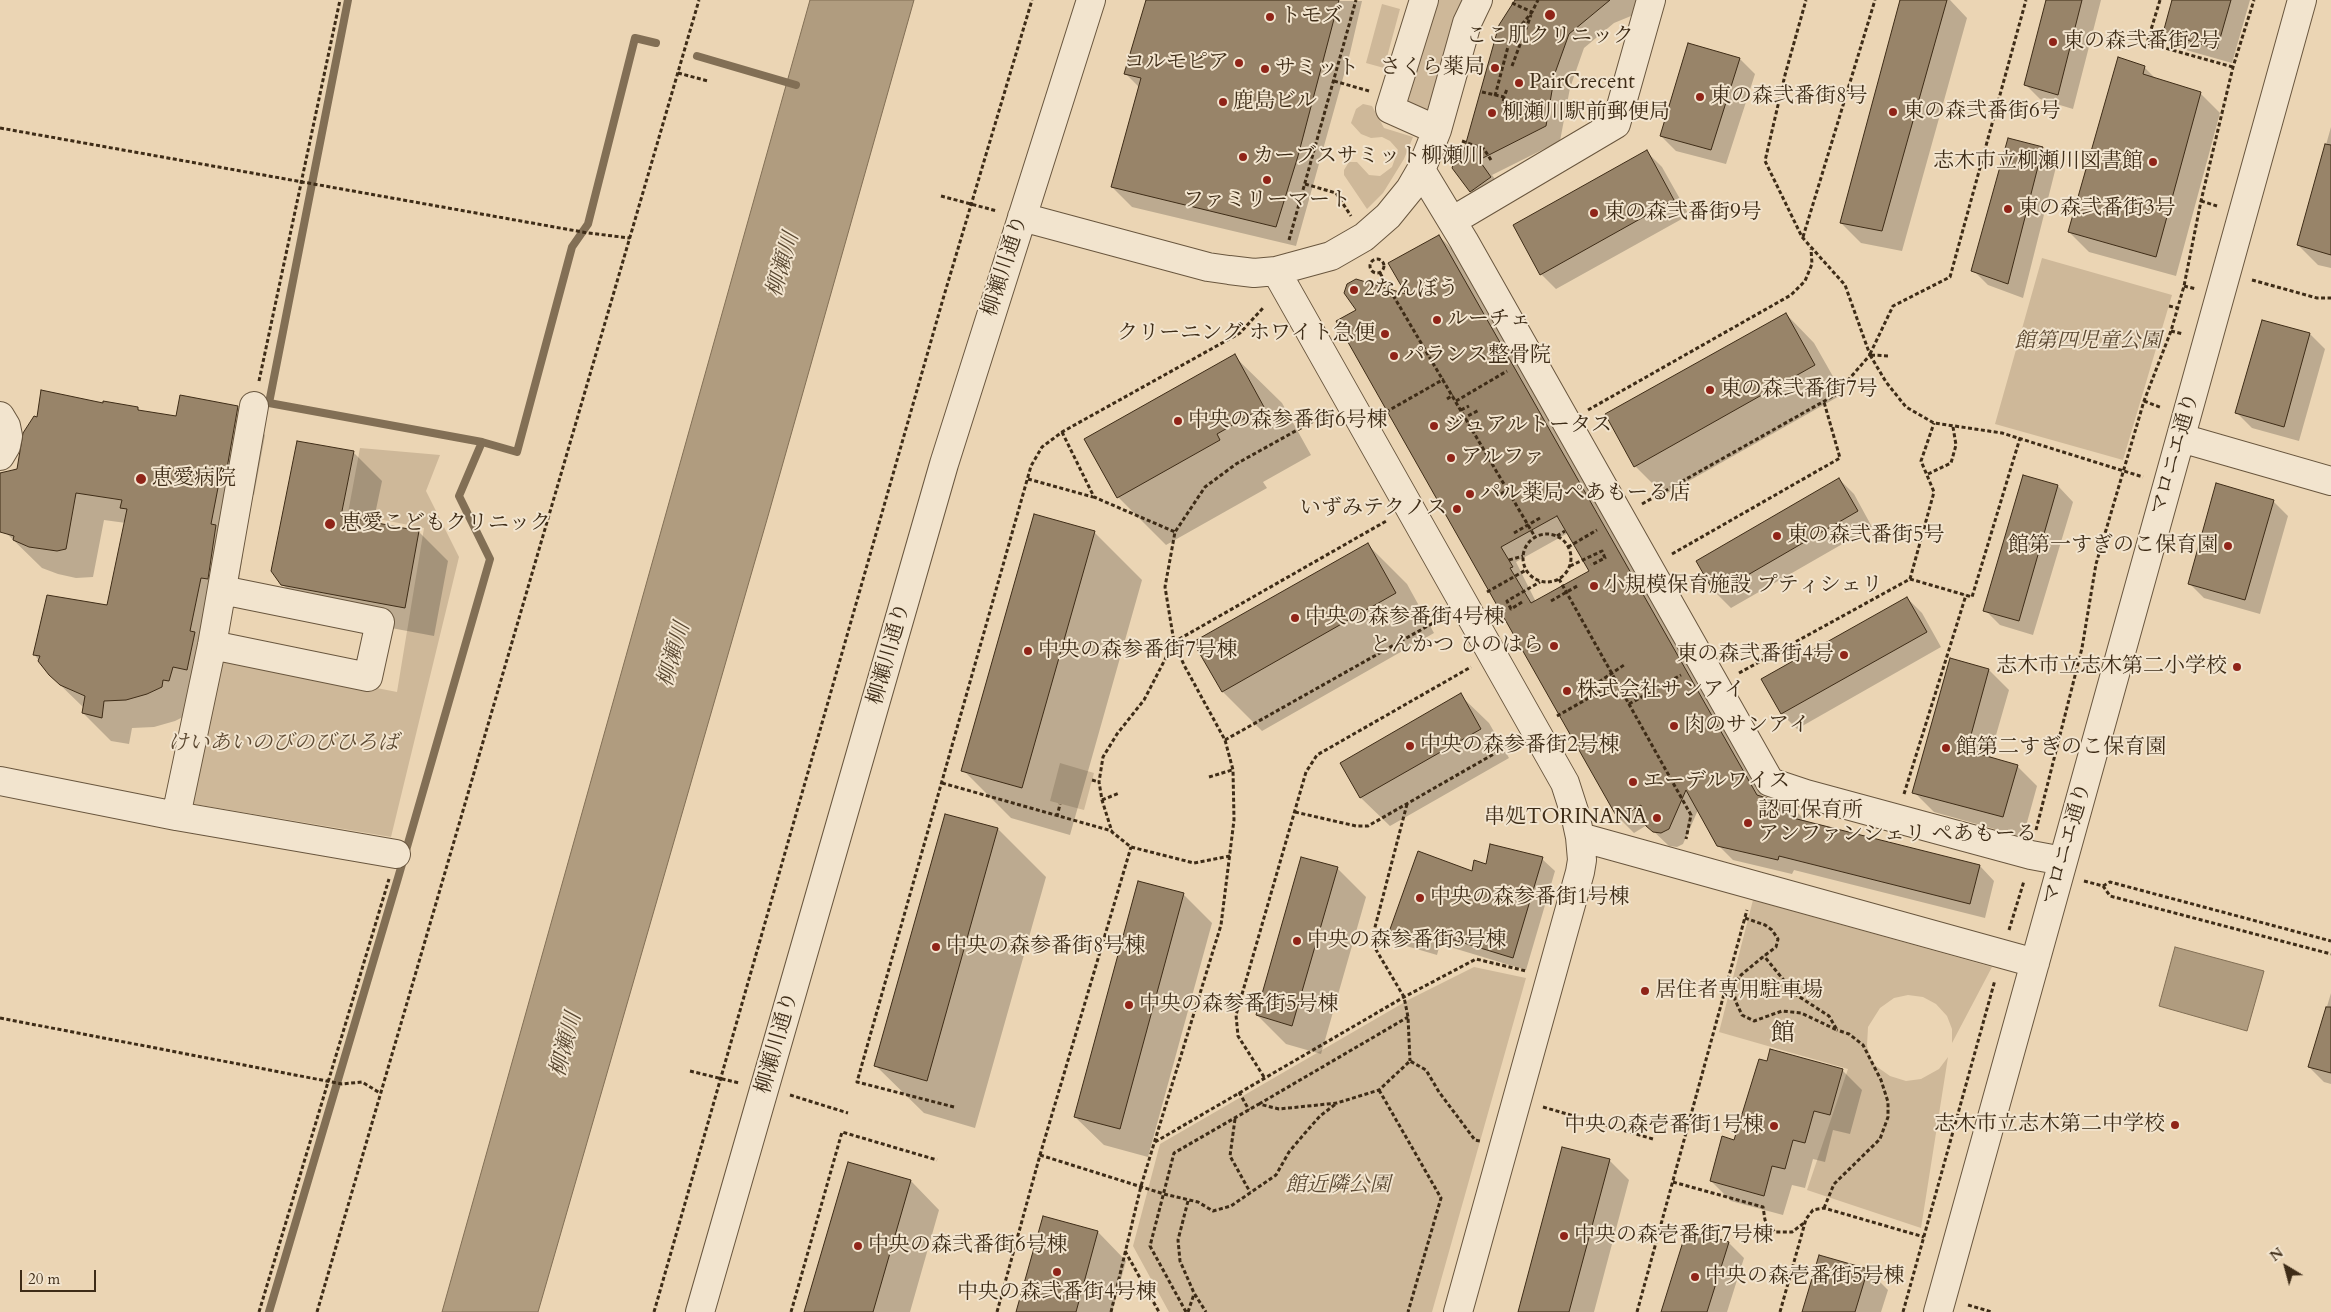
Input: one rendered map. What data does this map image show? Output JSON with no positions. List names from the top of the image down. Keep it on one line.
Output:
{"streets":{"street":["柳瀬川通り","マロニエ通り"]},"districts":["館"],"water":["柳瀬川"],"parks":["館第四児童公園","けいあいのびのびひろば","館近隣公園"],"places":["ここ肌クリニック","トモズ","東の森弐番街2号","コルモピア","さくら薬局","サミット","PairCrecent","東の森弐番街8号","鹿島ビル","東の森弐番街6号","柳瀬川駅前郵便局","カーブスサミット柳瀬川","志木市立柳瀬川図書館","ファミリーマート","東の森弐番街3号","東の森弐番街9号","2なんぼう","ルーチェ","クリーニング ホワイト急便","パランス整骨院","東の森弐番街7号","中央の森参番街6号棟","ジュアルトータス","アルファ","恵愛病院","パル薬局ぺあもーる店","いずみテクノス","恵愛こどもクリニック","東の森弐番街5号","館第一すぎのこ保育園","小規模保育施設 プティシェリ","中央の森参番街4号棟","とんかつ ひのはら","中央の森参番街7号棟","東の森弐番街4号","志木市立志木第二小学校","株式会社サンアイ","肉のサンアイ","中央の森参番街2号棟","館第二すぎのこ保育園","エーデルワイス","串処TORINANA","認可保育所 アンファンシェリ ぺあもーる","中央の森参番街1号棟","中央の森参番街3号棟","中央の森参番街8号棟","居住者専用駐車場","中央の森参番街5号棟","志木市立志木第二中学校","中央の森壱番街1号棟","中央の森壱番街7号棟","中央の森弐番街6号棟","中央の森弐番街4号棟","中央の森壱番街5号棟"],"scale_bar":"20 m","north":"top left"}
